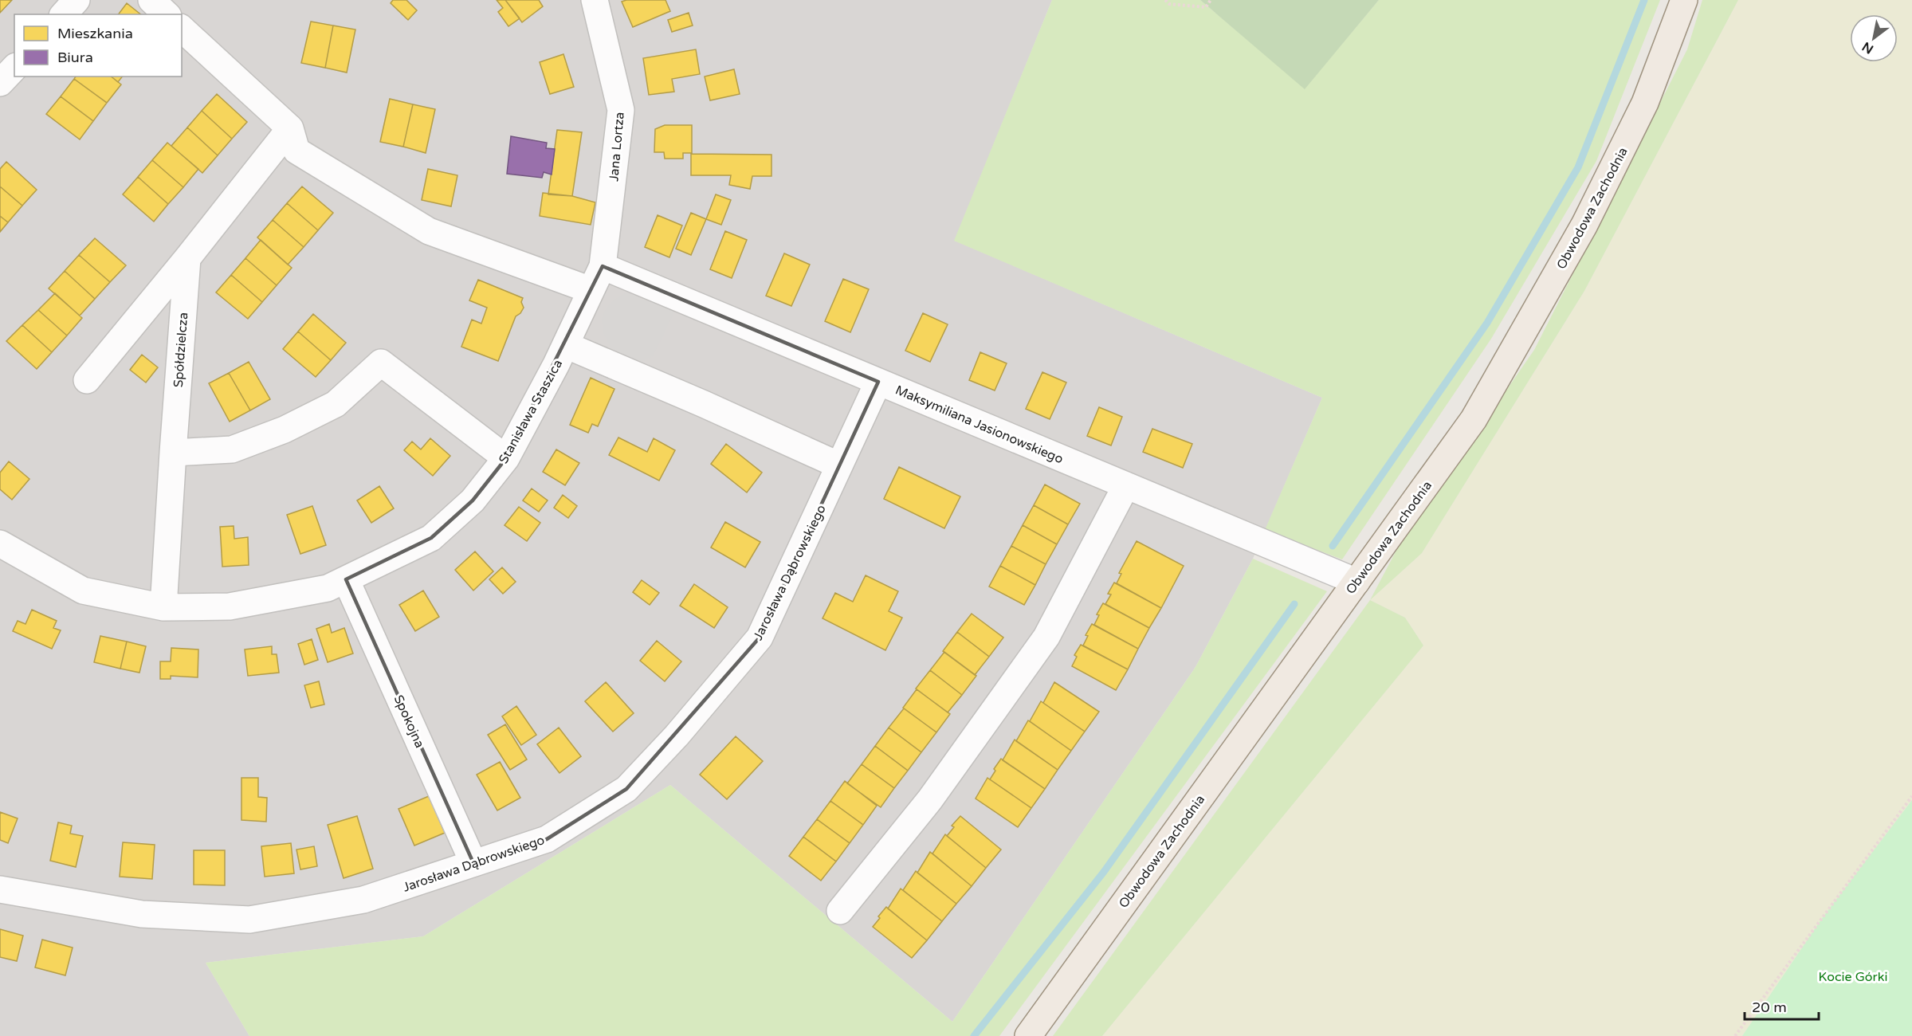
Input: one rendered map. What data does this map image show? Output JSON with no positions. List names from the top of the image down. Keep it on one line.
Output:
{"streets":{"main road":["Obwodowa Zachodnia"],"street":["Jana Lortza","Spółdzielcza","Stanisława Staszica","Maksymiliana Jasionowskiego","Jarosława Dąbrowskiego","Spokojna"]},"crossings":[["Jana Lortza","Stanisława Staszica"],["Jana Lortza","Maksymiliana Jasionowskiego"],["Obwodowa Zachodnia","Maksymiliana Jasionowskiego"],["Spółdzielcza","Stanisława Staszica"],["Stanisława Staszica","Maksymiliana Jasionowskiego"],["Stanisława Staszica","Spokojna"],["Maksymiliana Jasionowskiego","Jarosława Dąbrowskiego"],["Jarosława Dąbrowskiego","Spokojna"]],"parks":["Kocie Górki"],"legend":["Mieszkania","Biura"],"scale_bar":"20 m","north":"bottom left"}
